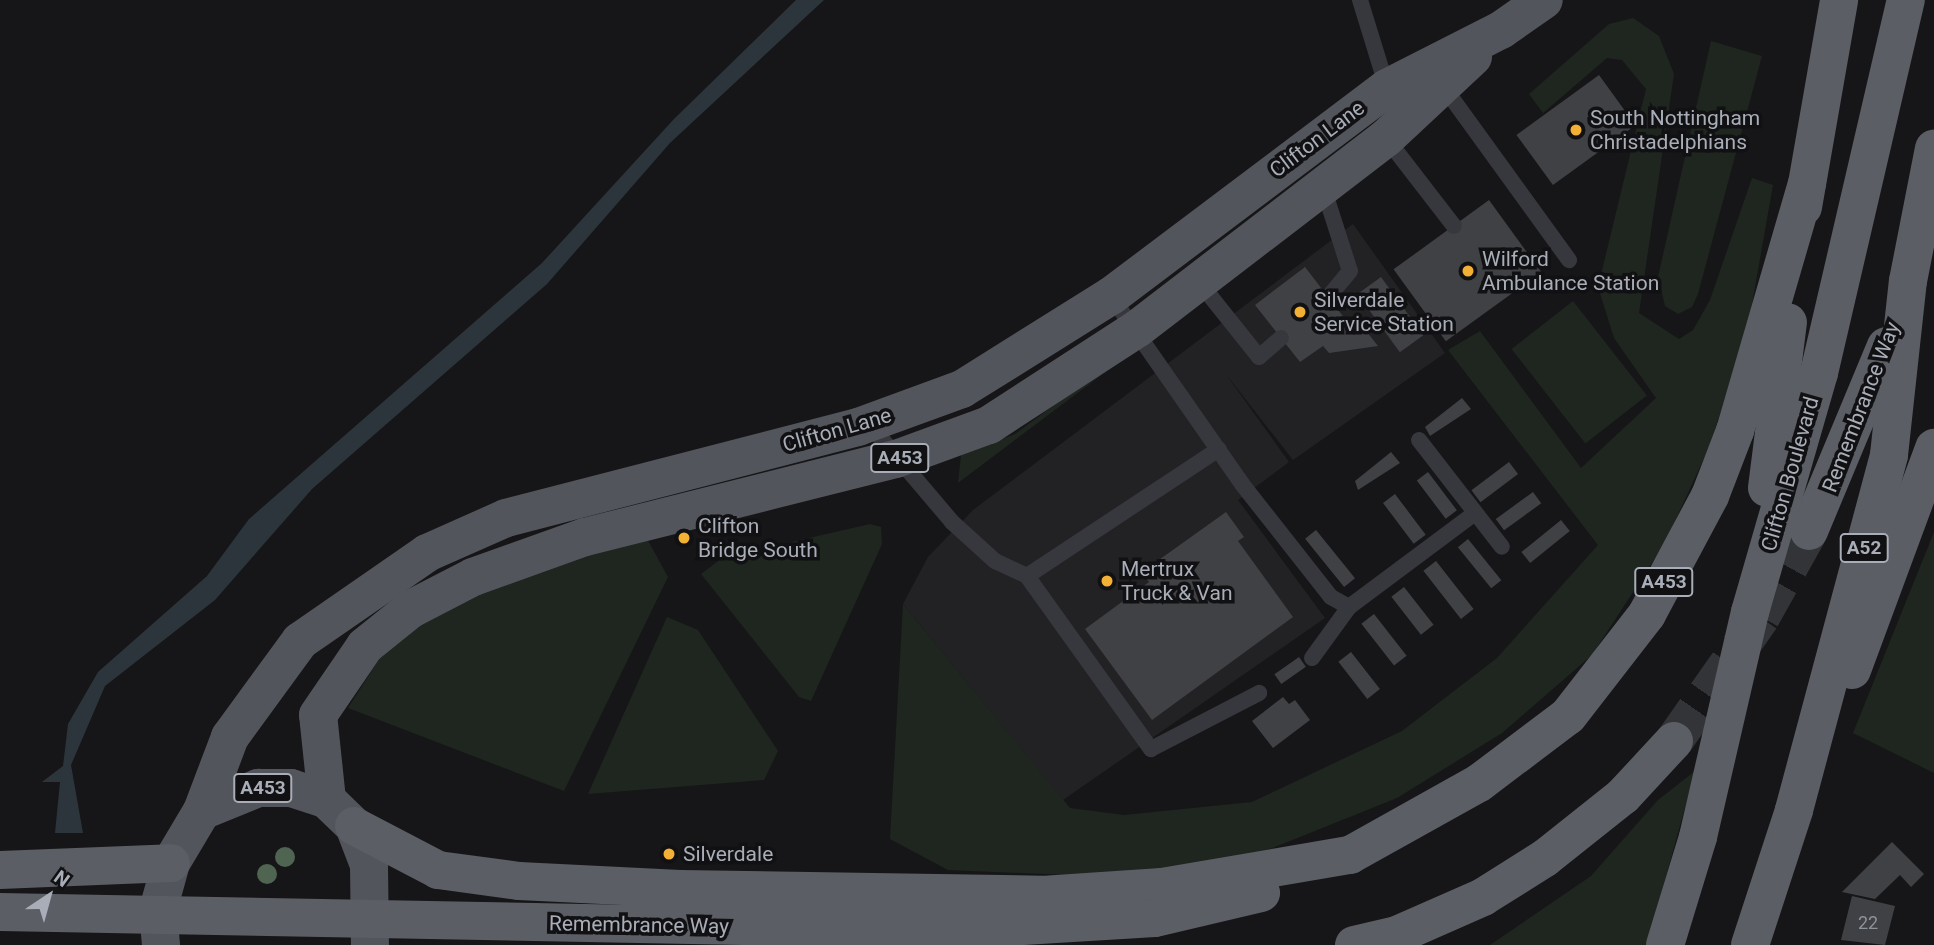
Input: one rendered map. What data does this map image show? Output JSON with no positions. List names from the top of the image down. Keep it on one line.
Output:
{"streets":{"highway":["Remembrance Way","A453","Clifton Boulevard","A52"],"main road":["Clifton Lane"]},"crossings":[["Clifton Lane","A453"],["Remembrance Way","A453"],["Remembrance Way","A52"]],"places":["South Nottingham Christadelphians","Wilford Ambulance Station","Silverdale Service Station","Clifton Bridge South","Mertrux Truck & Van","Silverdale"],"house_numbers":["22"],"north":"top right"}
